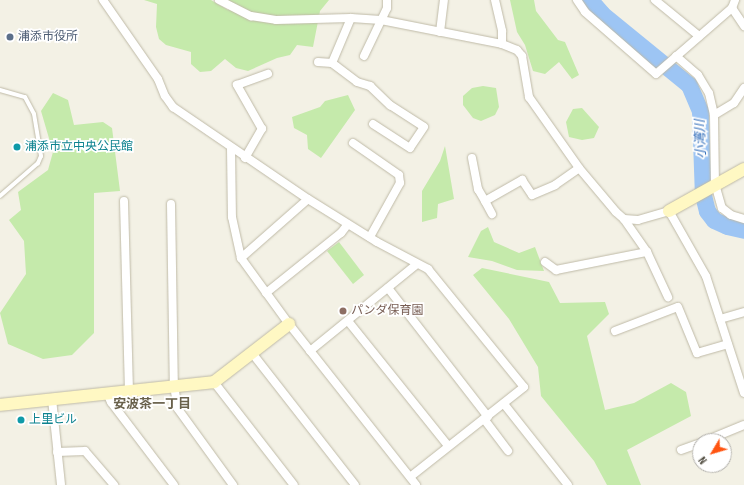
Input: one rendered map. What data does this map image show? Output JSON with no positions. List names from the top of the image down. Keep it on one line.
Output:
{"districts":["安波茶一丁目"],"water":["小湾川"],"places":["浦添市役所","浦添市立中央公民館","パンダ保育園","上里ビル"],"north":"bottom left"}
